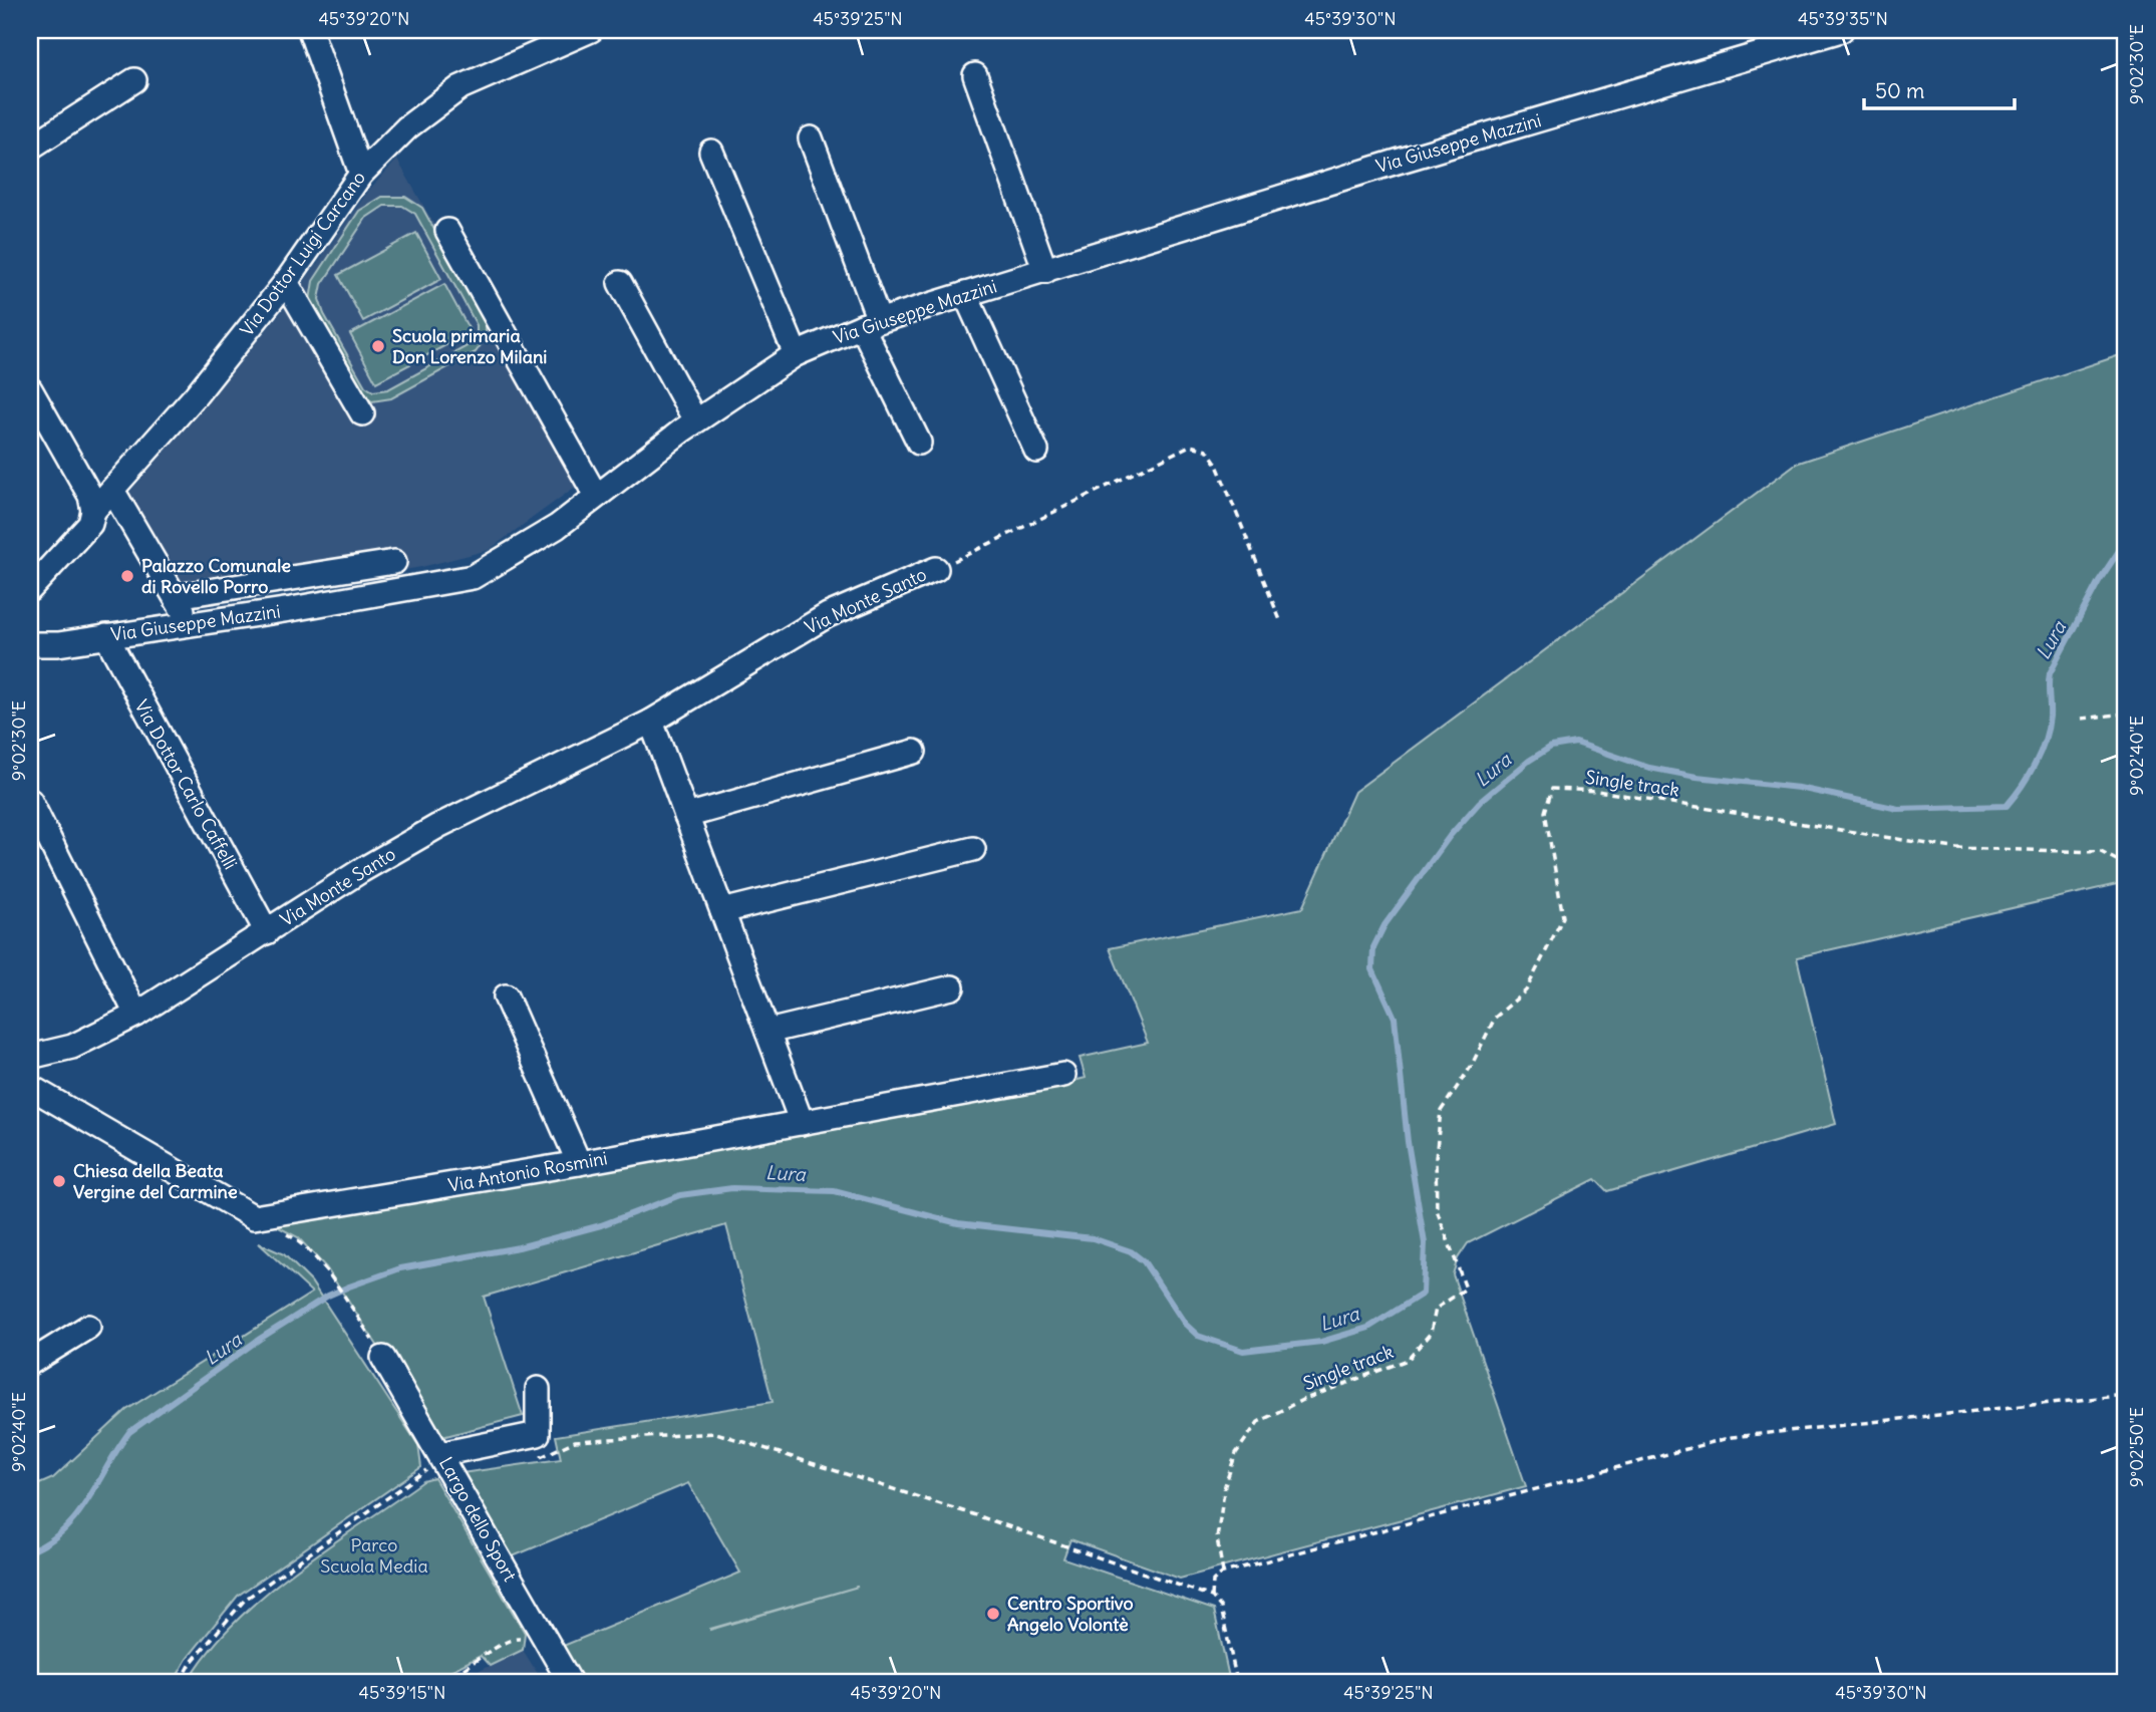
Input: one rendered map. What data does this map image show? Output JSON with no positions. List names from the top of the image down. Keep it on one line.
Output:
{"streets":{"street":["Via Giuseppe Mazzini","Via Dottor Luigi Carcano","Via Monte Santo","Via Dottor Carlo Caffelli","Via Antonio Rosmini","Largo dello Sport"],"path":["Single track"]},"crossings":[["Via Giuseppe Mazzini","Via Dottor Carlo Caffelli"],["Via Monte Santo","Via Dottor Carlo Caffelli"]],"water":["Lura"],"parks":["Parco Scuola Media"],"places":["Scuola primaria Don Lorenzo Milani","Palazzo Comunale di Rovello Porro","Chiesa della Beata Vergine del Carmine","Centro Sportivo Angelo Volontè"],"scale_bar":"50 m","coordinates":["45°39'20\"N","45°39'25\"N","45°39'30\"N","45°39'35\"N","9°02'30\"E","9°02'40\"E","9°02'50\"E","45°39'15\"N"]}
